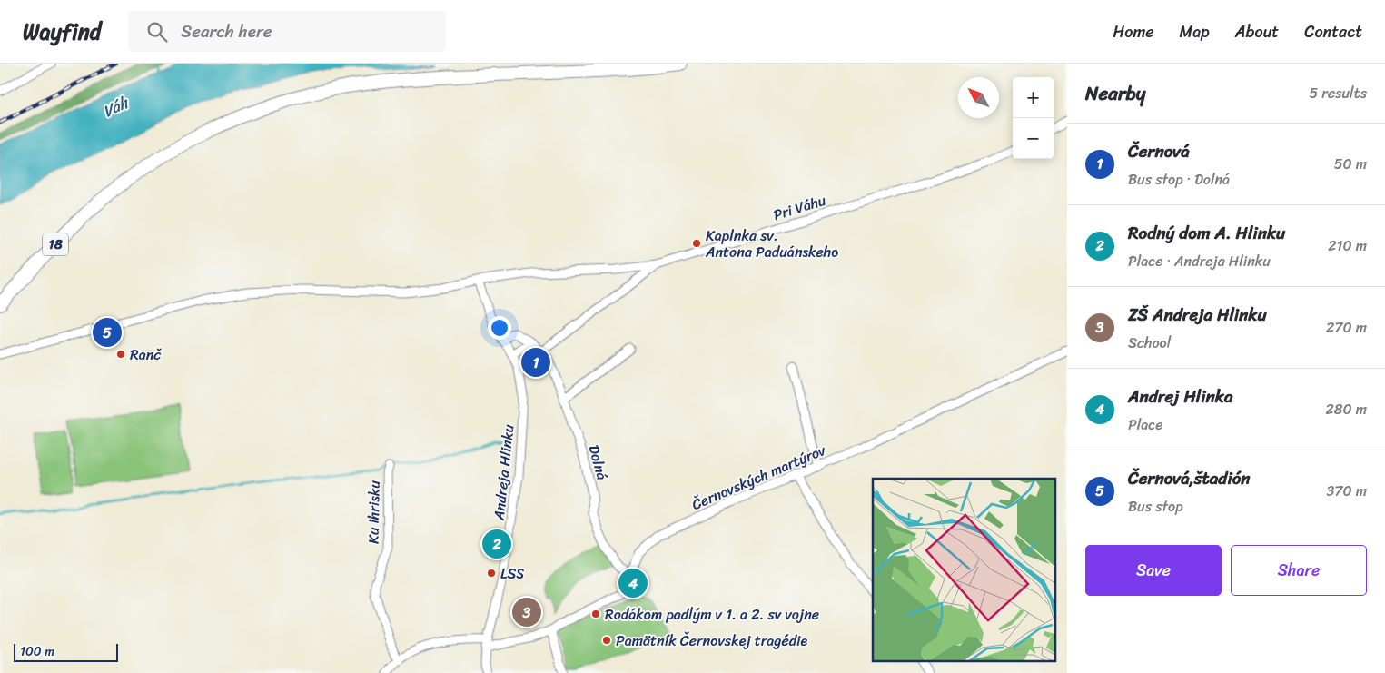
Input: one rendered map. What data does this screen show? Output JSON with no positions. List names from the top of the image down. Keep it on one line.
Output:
{"streets":{"main road":["18"],"street":["Pri Váhu","Dolná","Andreja Hlinku","Černovských martýrov","Ku ihrisku"]},"crossings":[["Pri Váhu","Andreja Hlinku"],["Dolná","Černovských martýrov"],["Andreja Hlinku","Černovských martýrov"],["Černovských martýrov","Ku ihrisku"]],"water":["Váh"],"places":["Kaplnka sv. Antona Paduánskeho","Ranč","LSS","Rodákom padlým v 1. a 2. sv vojne","Pamätník Černovskej tragédie"],"scale_bar":"100 m","north":"top left","page":{"header":"Wayfind","search":"Search here","nav":["Home","Map","About","Contact"],"heading":["Nearby","5 results"],"map_buttons":["+","−"],"list":[{"mark":"1","name":"Černová","note":"Bus stop · Dolná","value":"50 m"},{"mark":"2","name":"Rodný dom A. Hlinku","note":"Place · Andreja Hlinku","value":"210 m"},{"mark":"3","name":"ZŠ Andreja Hlinku","note":"School","value":"270 m"},{"mark":"4","name":"Andrej Hlinka","note":"Place","value":"280 m"},{"mark":"5","name":"Černová,štadión","note":"Bus stop","value":"370 m"}],"pins":["5","1","2","4","3"],"buttons":["Save","Share"],"scale":"100 m"}}
